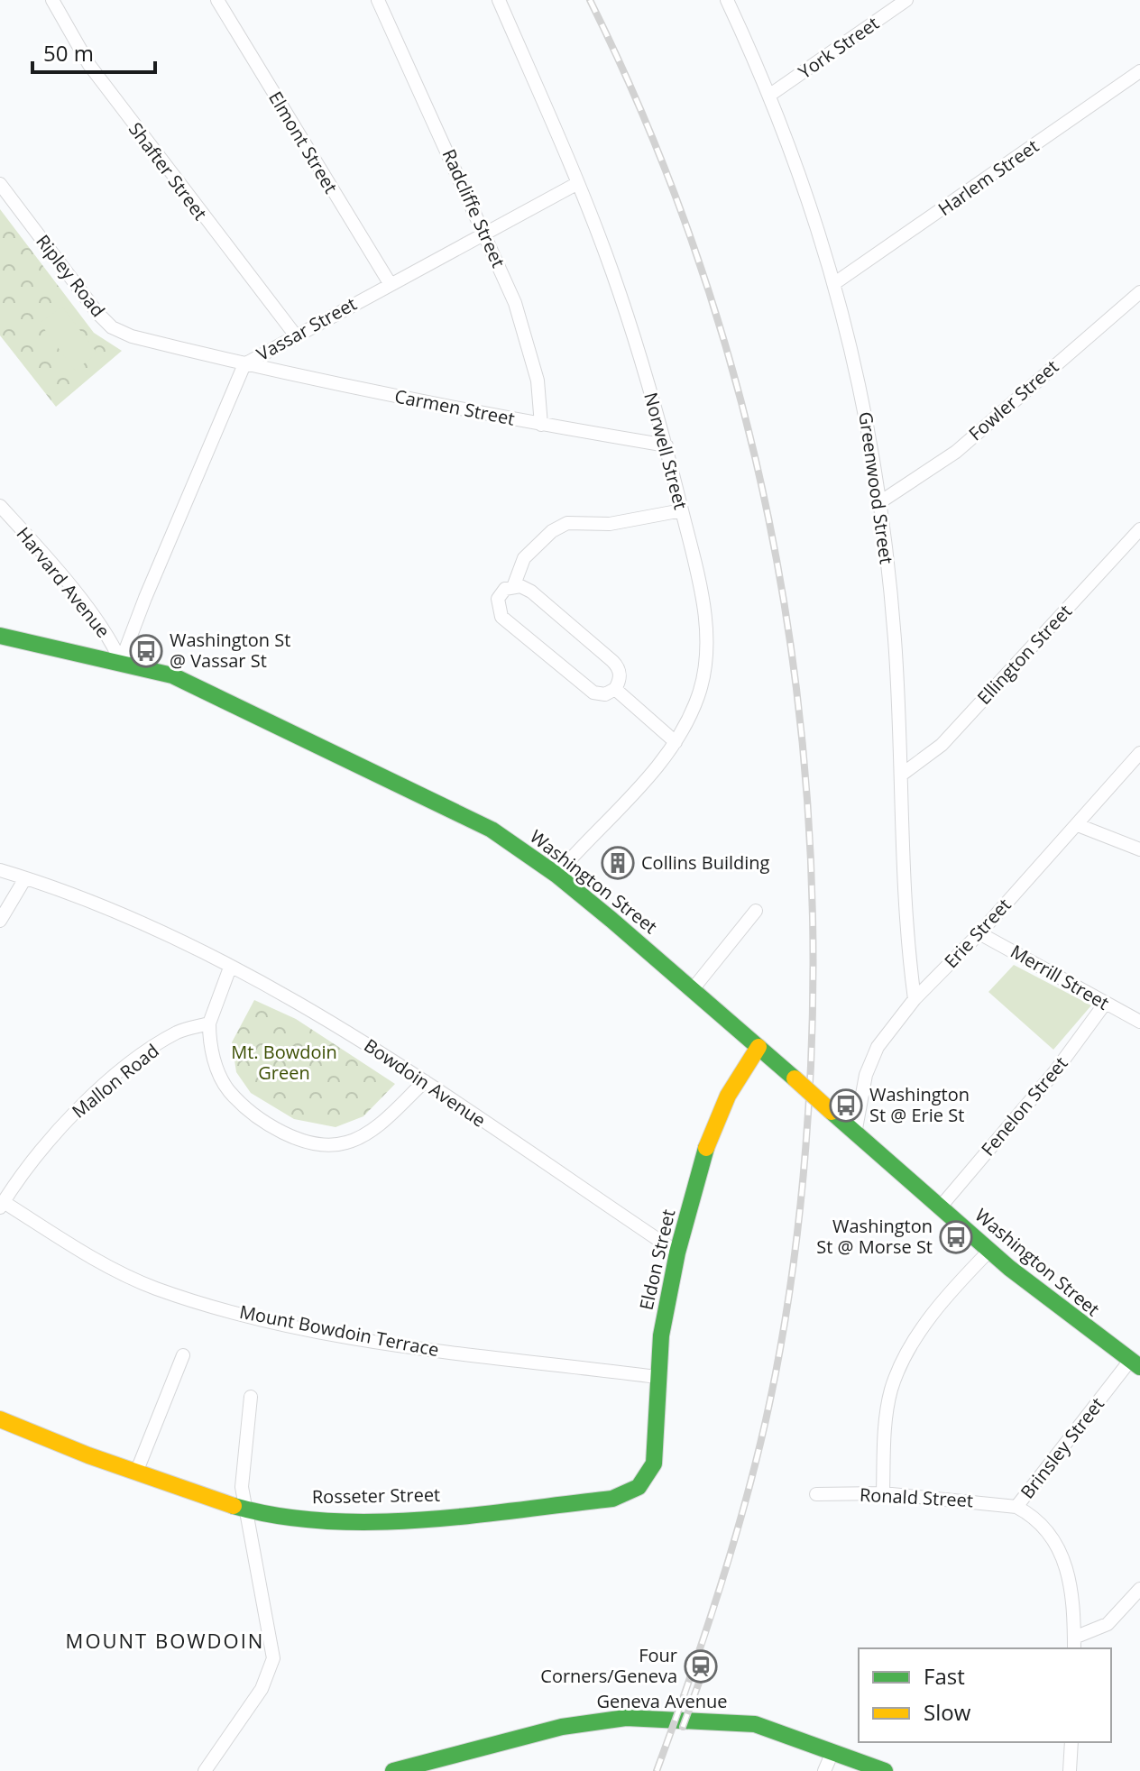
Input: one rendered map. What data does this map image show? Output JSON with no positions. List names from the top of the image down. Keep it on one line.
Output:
{"streets":{"main road":["Washington Street","Eldon Street","Rosseter Street","Geneva Avenue"],"street":["York Street","Elmont Street","Shafter Street","Harlem Street","Radcliffe Street","Ripley Road","Vassar Street","Fowler Street","Carmen Street","Norwell Street","Greenwood Street","Harvard Avenue","Ellington Street","Erie Street","Merrill Street","Mallon Road","Bowdoin Avenue","Fenelon Street","Mount Bowdoin Terrace","Brinsley Street","Ronald Street"]},"crossings":[["York Street","Greenwood Street"],["Elmont Street","Vassar Street"],["Shafter Street","Vassar Street"],["Harlem Street","Greenwood Street"],["Radcliffe Street","Vassar Street"],["Radcliffe Street","Carmen Street"],["Ripley Road","Vassar Street"],["Ripley Road","Carmen Street"],["Vassar Street","Carmen Street"],["Vassar Street","Norwell Street"],["Vassar Street","Harvard Avenue"],["Vassar Street","Washington Street"],["Fowler Street","Greenwood Street"],["Carmen Street","Norwell Street"],["Norwell Street","Washington Street"],["Greenwood Street","Ellington Street"],["Greenwood Street","Erie Street"],["Harvard Avenue","Washington Street"],["Washington Street","Erie Street"],["Washington Street","Fenelon Street"],["Washington Street","Eldon Street"],["Washington Street","Brinsley Street"],["Erie Street","Merrill Street"],["Merrill Street","Fenelon Street"],["Mallon Road","Mount Bowdoin Terrace"],["Bowdoin Avenue","Eldon Street"],["Eldon Street","Mount Bowdoin Terrace"],["Eldon Street","Rosseter Street"],["Brinsley Street","Ronald Street"]],"districts":["MOUNT BOWDOIN"],"parks":["Mt. Bowdoin Green"],"places":{"bus stop":["Washington St @ Vassar St","Washington St @ Erie St","Washington St @ Morse St"],"building":["Collins Building"],"station":["Four Corners/Geneva"]},"legend":["Fast","Slow"],"scale_bar":"50 m"}
